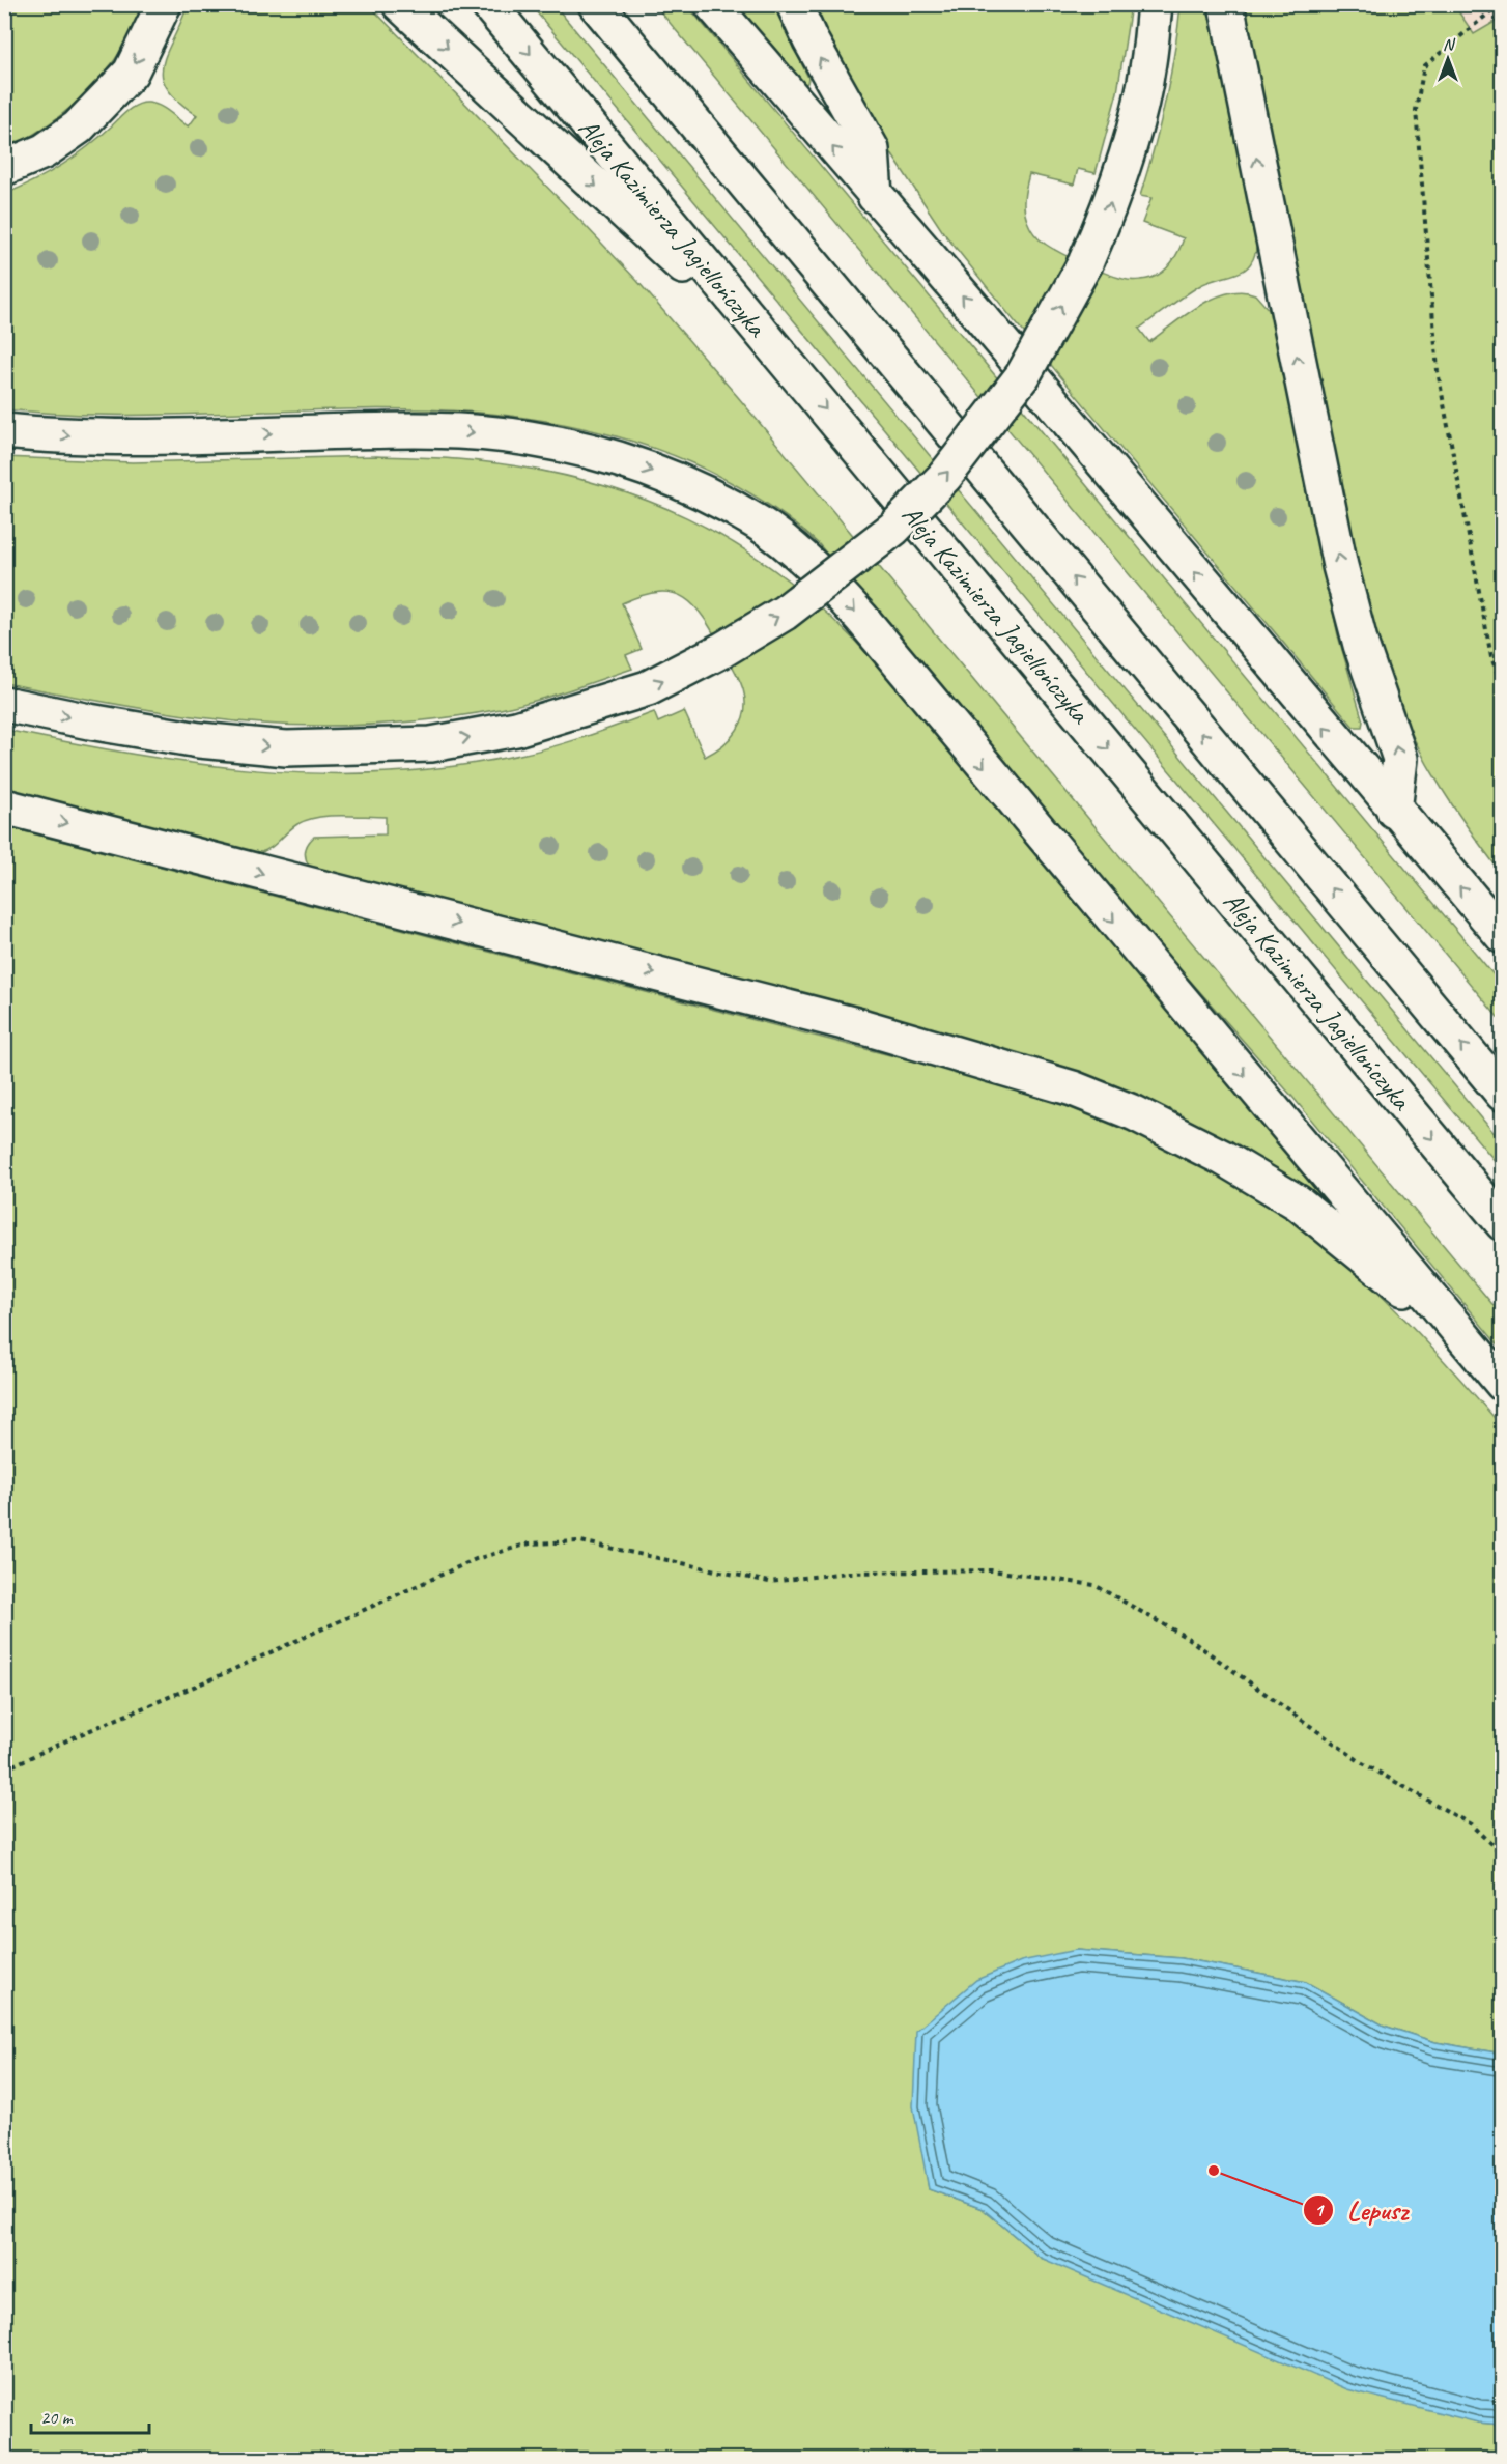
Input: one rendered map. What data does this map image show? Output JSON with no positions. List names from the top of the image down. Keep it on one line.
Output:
{"streets":{"highway":["Aleja Kazimierza Jagiellończyka"]},"places":["Lepusz"],"scale_bar":"20 m","north":"top"}
